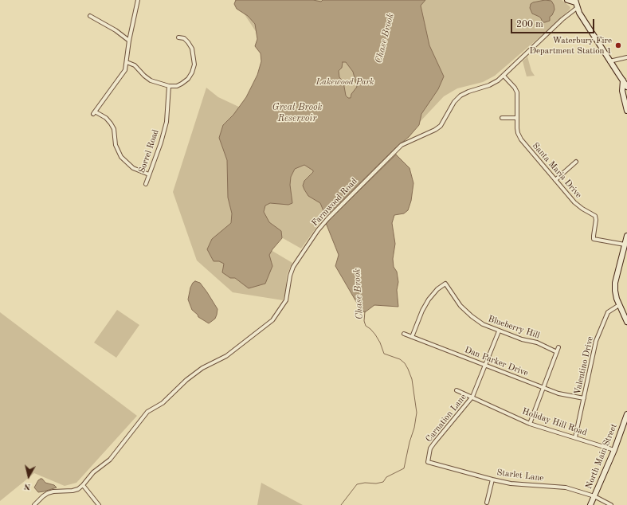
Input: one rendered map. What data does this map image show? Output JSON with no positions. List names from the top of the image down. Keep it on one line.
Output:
{"streets":{"main road":["North Main Street"],"street":["Sorrel Road","Santa Maria Drive","Farmwood Road","Blueberry Hill","Dan Parker Drive","Valentino Drive","Carnation Lane","Holiday Hill Road","Starlet Lane"]},"crossings":[["Santa Maria Drive","Farmwood Road"],["Blueberry Hill","Dan Parker Drive"],["Blueberry Hill","Carnation Lane"],["Dan Parker Drive","Valentino Drive"],["Dan Parker Drive","Carnation Lane"],["Valentino Drive","Holiday Hill Road"],["Carnation Lane","Holiday Hill Road"],["Carnation Lane","Starlet Lane"],["Holiday Hill Road","North Main Street"],["North Main Street","Starlet Lane"]],"water":["Chase Brook","Great Brook Reservoir"],"parks":["Lakewood Park"],"places":["Waterbury Fire Department Station 1"],"scale_bar":"200 m","north":"bottom"}
